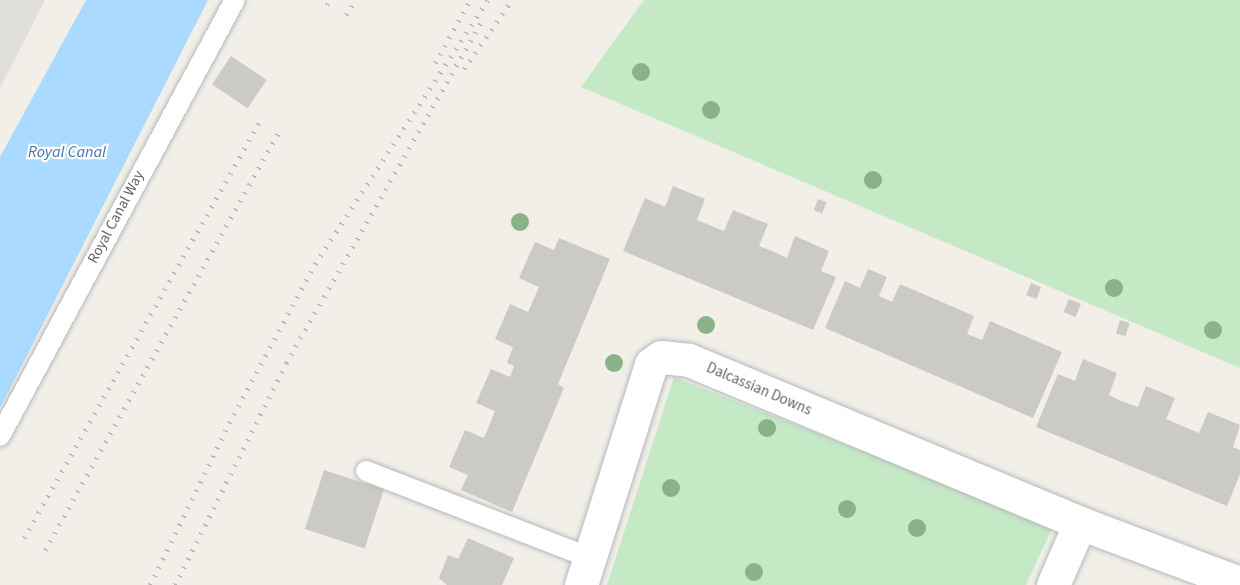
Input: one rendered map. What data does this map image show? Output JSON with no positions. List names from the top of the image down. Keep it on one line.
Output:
{"streets":{"street":["Dalcassian Downs"],"lane":["Royal Canal Way"]},"water":["Royal Canal"]}
